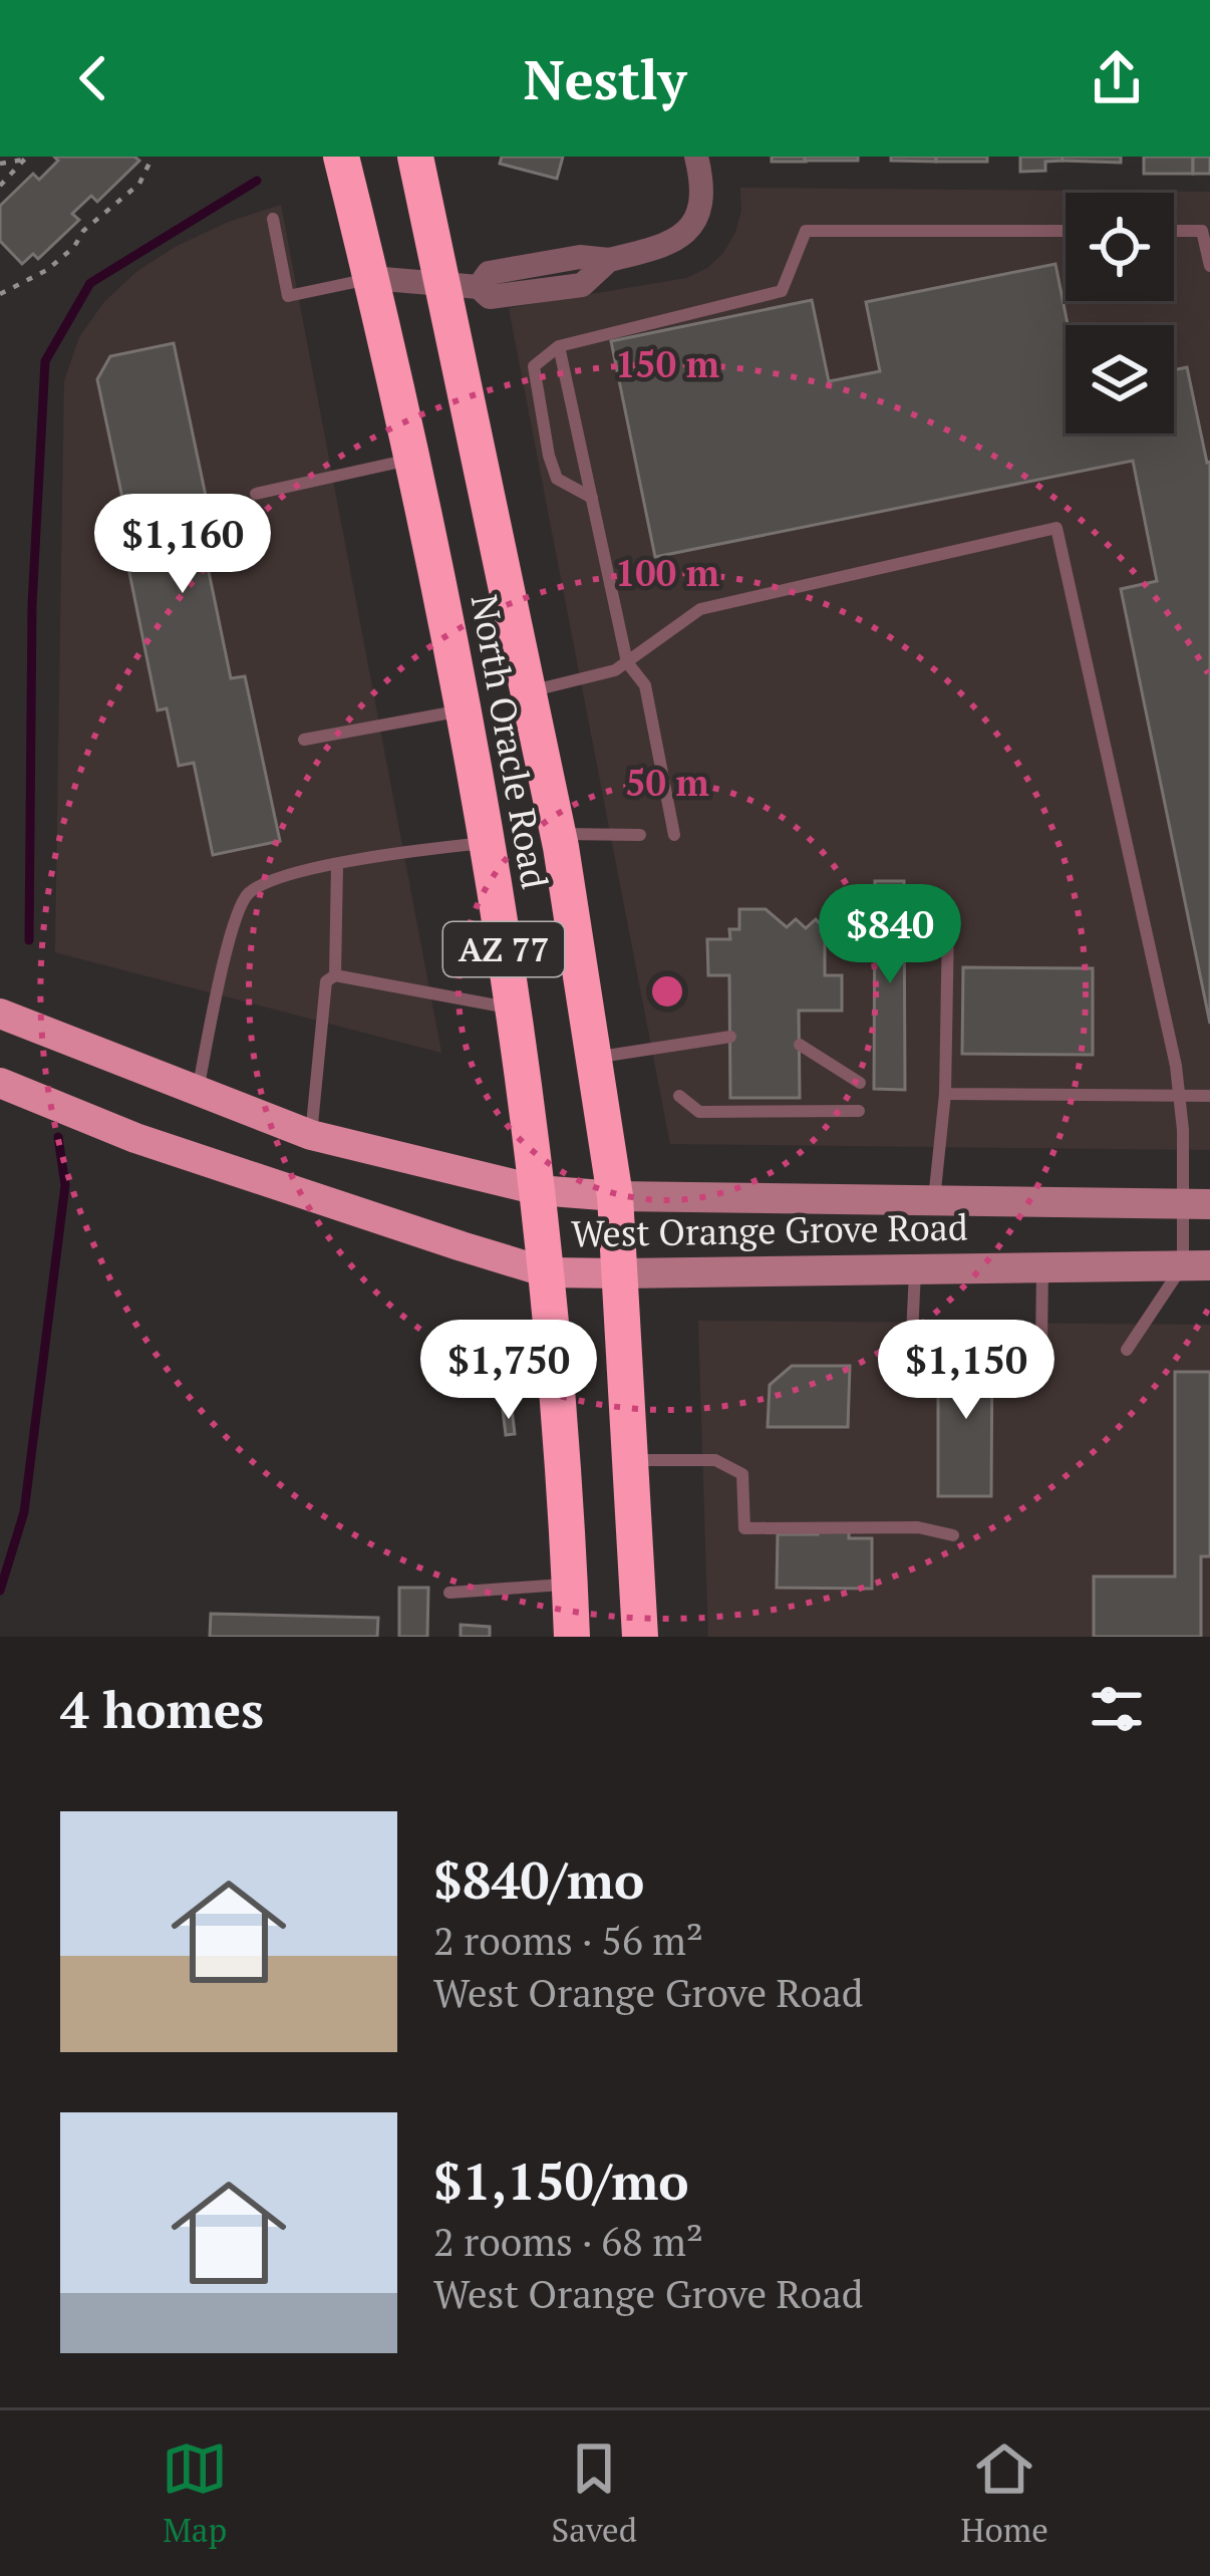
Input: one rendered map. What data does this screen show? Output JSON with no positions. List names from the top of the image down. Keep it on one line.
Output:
{"streets":{"highway":["North Oracle Road","AZ 77"],"main road":["West Orange Grove Road"]},"crossings":[["North Oracle Road","West Orange Grove Road"]],"page":{"header":"Nestly","price":["$1,160","$840","$1,750","$1,150"],"heading":"4 homes","list":[{"name":"$840/mo","note":"2 rooms · 56 m² · West Orange Grove Road"},{"name":"$1,150/mo","note":"2 rooms · 68 m² · West Orange Grove Road"}],"tabs":["Map","Saved","Home"]},"rings":["150 m","100 m","50 m"]}
